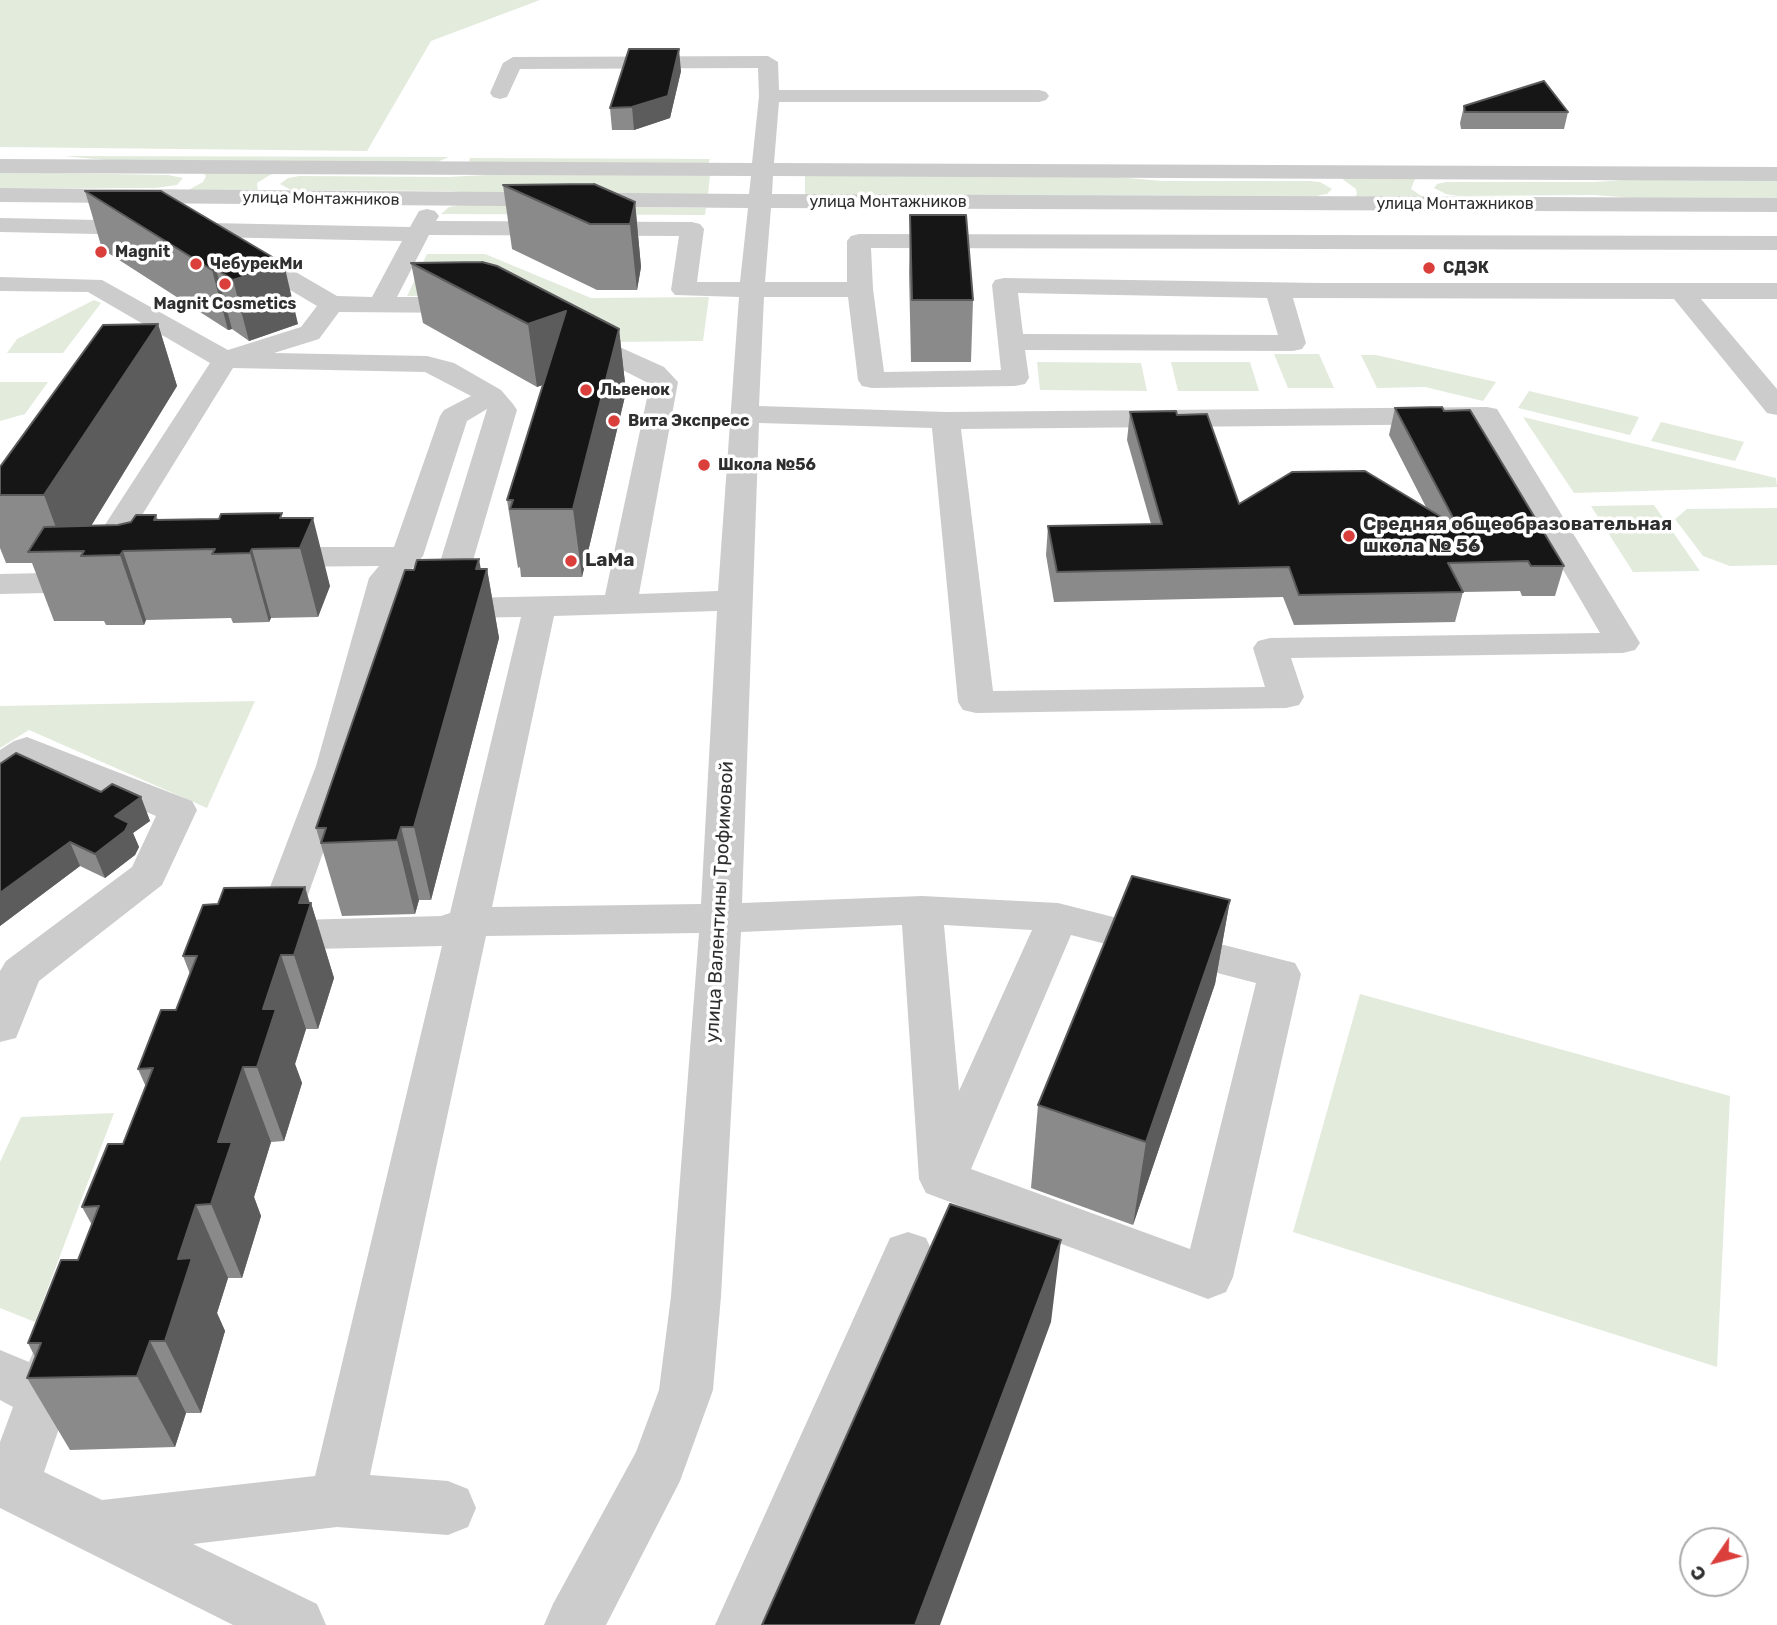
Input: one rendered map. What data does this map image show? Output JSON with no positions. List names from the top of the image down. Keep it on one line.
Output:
{"streets":{"street":["улица Монтажников","улица Валентины Трофимовой"]},"crossings":[["улица Монтажников","улица Валентины Трофимовой"]],"places":["Magnit","ЧебурекМи","СДЭК","Magnit Cosmetics","Львенок","Вита Экспресс","Школа №56","Средняя общеобразовательная школа № 56","LaMa"],"north":"bottom left"}
